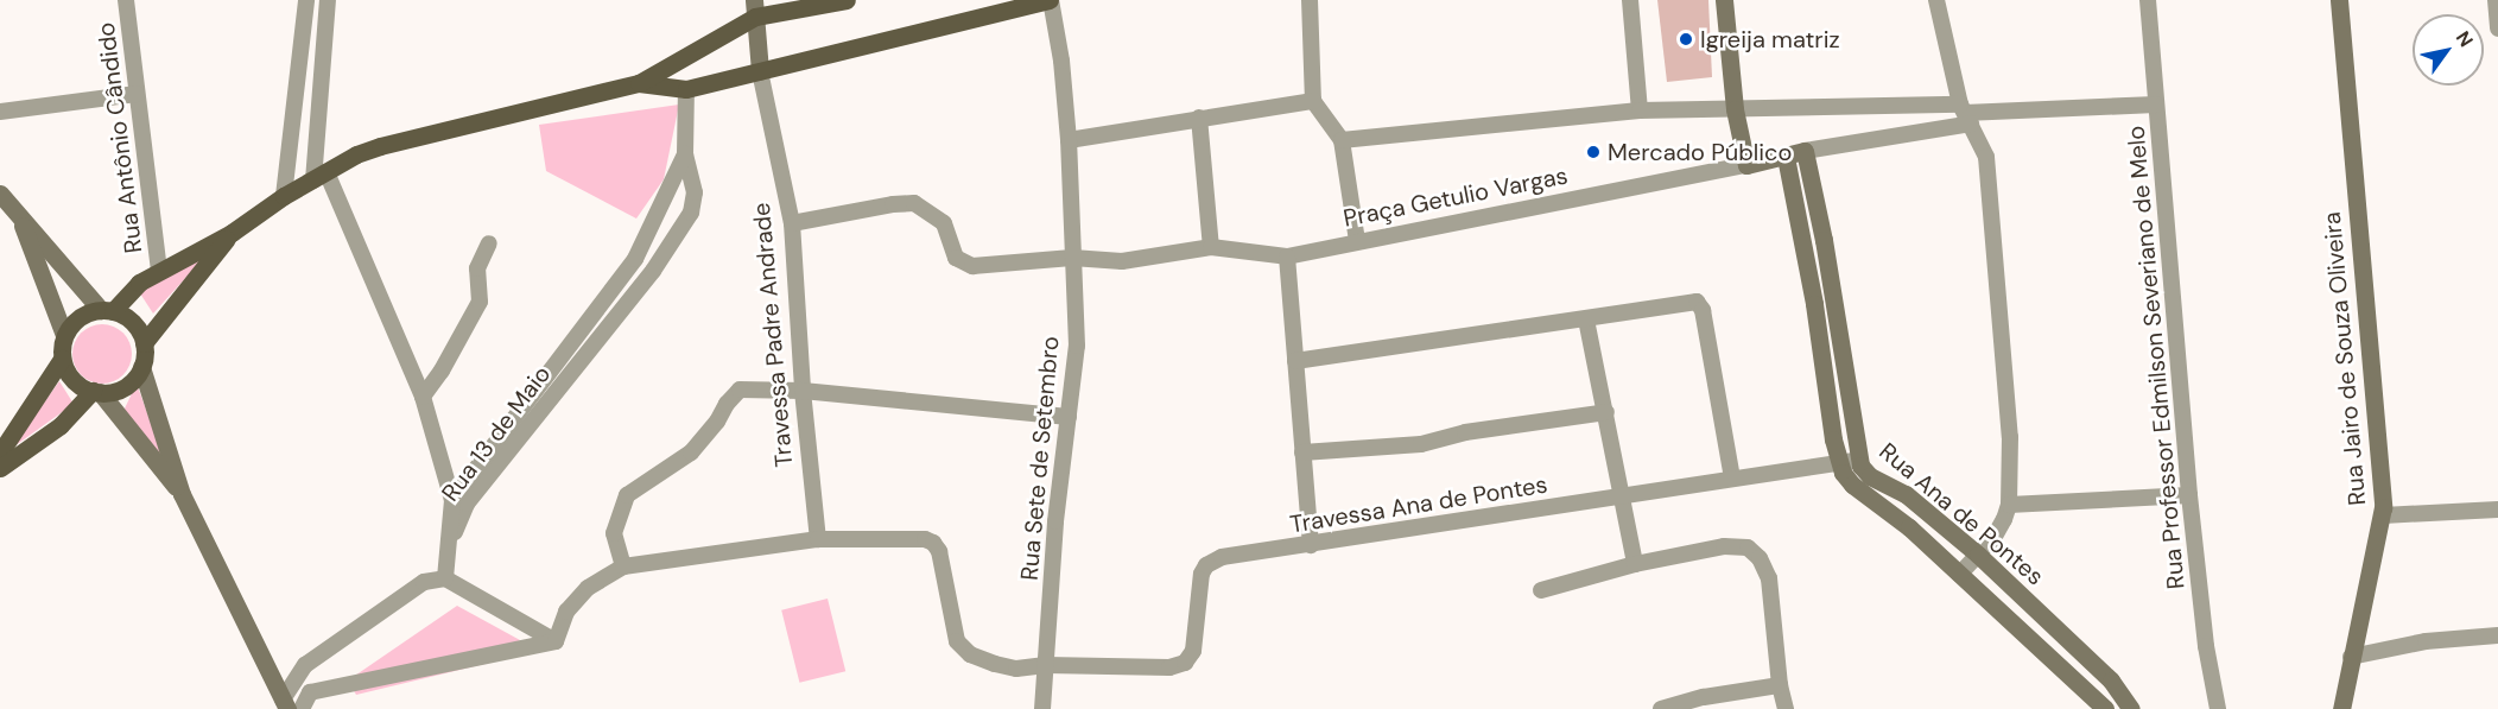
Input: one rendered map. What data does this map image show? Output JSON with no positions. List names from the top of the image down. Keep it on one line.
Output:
{"streets":{"main road":["Praça Getulio Vargas","Travessa Padre Andrade","Rua Jairo de Souza Oliveira","Rua Ana de Pontes"],"street":["Rua Antônio Cândido","Rua Professor Edmilson Severiano de Melo","Rua 13 de Maio","Rua Sete de Setembro","Travessa Ana de Pontes"]},"crossings":[["Praça Getulio Vargas","Travessa Padre Andrade"],["Praça Getulio Vargas","Rua Professor Edmilson Severiano de Melo"],["Praça Getulio Vargas","Rua Sete de Setembro"],["Praça Getulio Vargas","Rua Ana de Pontes"],["Rua Sete de Setembro","Travessa Ana de Pontes"],["Travessa Ana de Pontes","Rua Ana de Pontes"]],"places":["Igreija matriz","Mercado Público"],"north":"top right"}
